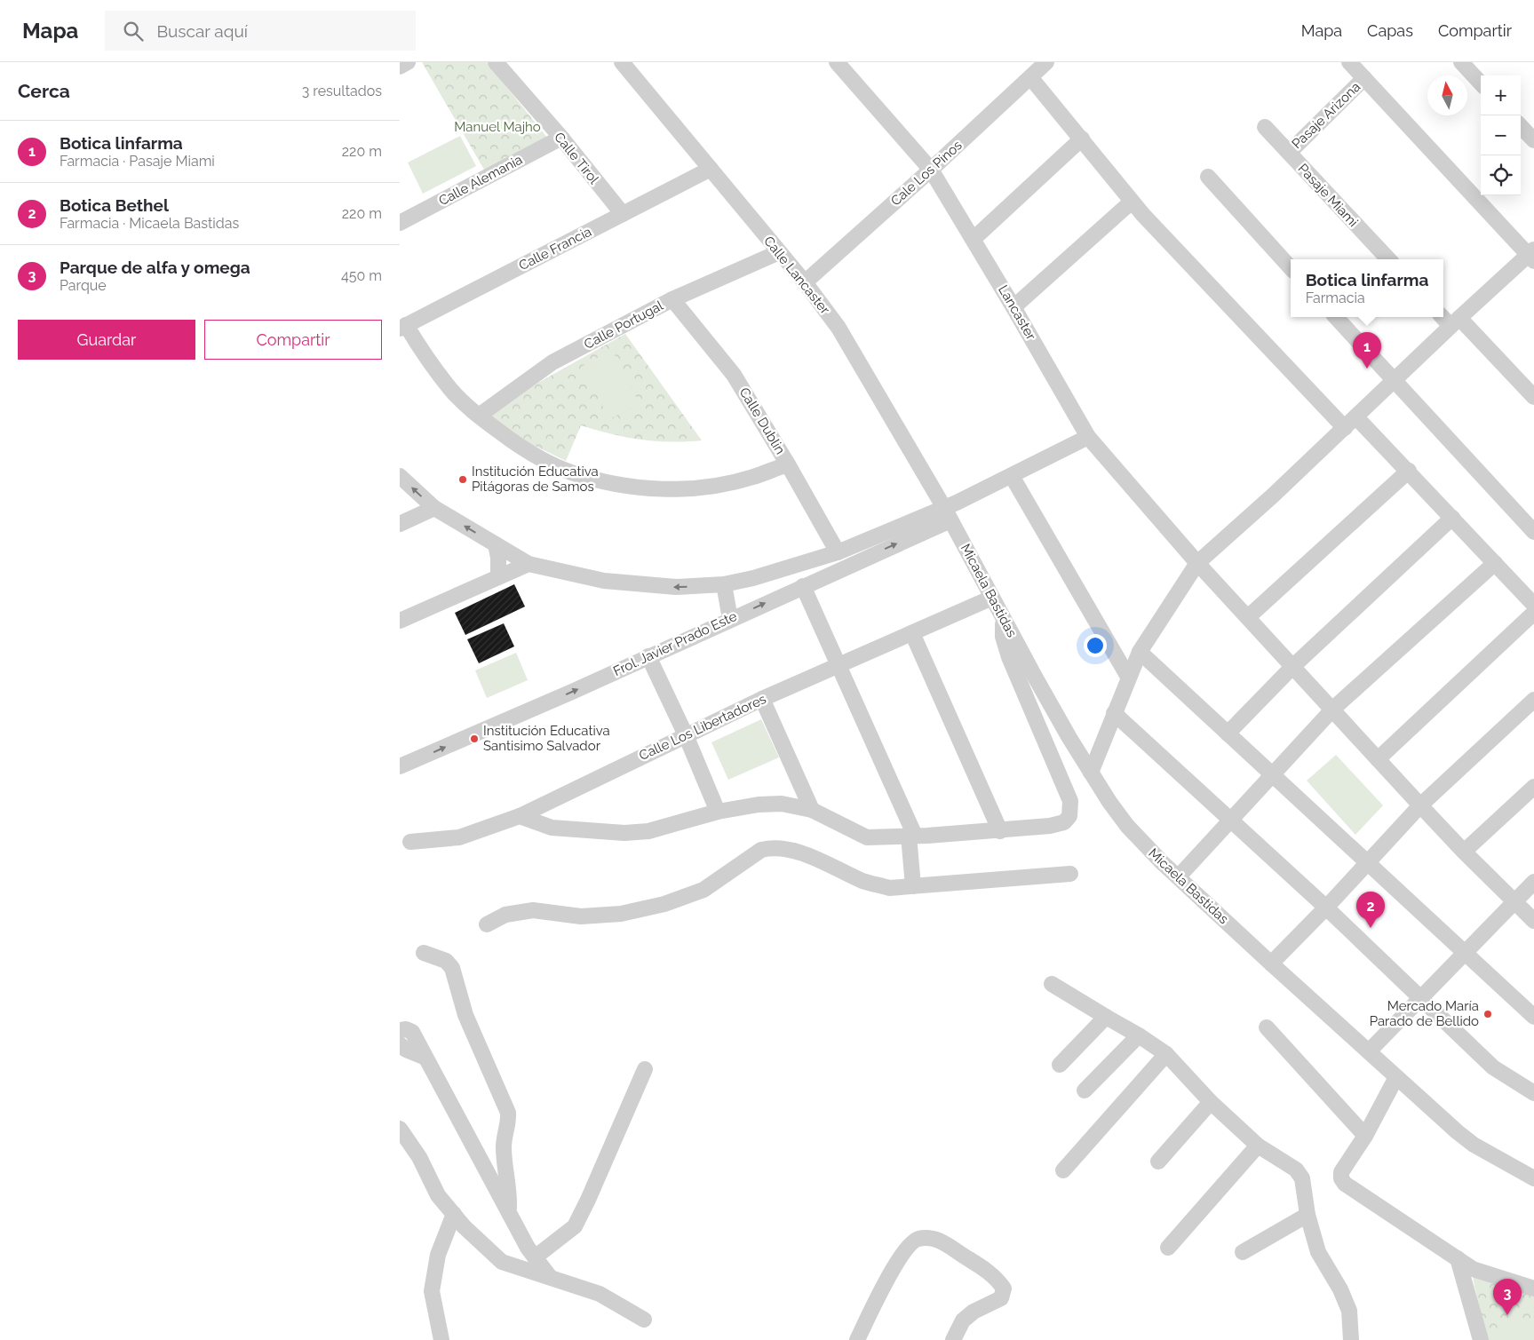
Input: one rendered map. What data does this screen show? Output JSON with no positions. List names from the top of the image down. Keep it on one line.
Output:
{"streets":{"street":["Pasaje Arizona","Calle Tirol","Cale Los Pinos","Calle Alemania","Pasaje Miami","Calle Francia","Calle Lancaster","Lancaster","Calle Portugal","Calle Dublin","Micaela Bastidas","Frol. Javier Prado Este","Calle Los Libertadores"]},"crossings":[["Pasaje Arizona","Pasaje Miami"],["Calle Tirol","Calle Alemania"],["Calle Tirol","Calle Francia"],["Cale Los Pinos","Calle Lancaster"],["Cale Los Pinos","Lancaster"],["Calle Francia","Calle Lancaster"],["Calle Lancaster","Calle Portugal"],["Calle Lancaster","Micaela Bastidas"],["Calle Lancaster","Frol. Javier Prado Este"],["Calle Portugal","Calle Dublin"],["Micaela Bastidas","Frol. Javier Prado Este"],["Micaela Bastidas","Calle Los Libertadores"]],"parks":["Manuel Majho"],"places":["Institución Educativa Pitágoras de Samos","Institución Educativa Santisimo Salvador","Mercado María Parado de Bellido"],"north":"top","page":{"header":"Mapa","search":"Buscar aquí","nav":["Mapa","Capas","Compartir"],"heading":["Cerca","3 resultados"],"map_buttons":["+","−"],"list":[{"mark":"1","name":"Botica linfarma","note":"Farmacia · Pasaje Miami","value":"220 m"},{"mark":"2","name":"Botica Bethel","note":"Farmacia · Micaela Bastidas","value":"220 m"},{"mark":"3","name":"Parque de alfa y omega","note":"Parque","value":"450 m"}],"popup":["Botica linfarma","Farmacia"],"buttons":["Guardar","Compartir"],"pins":["1","2","3"]}}
